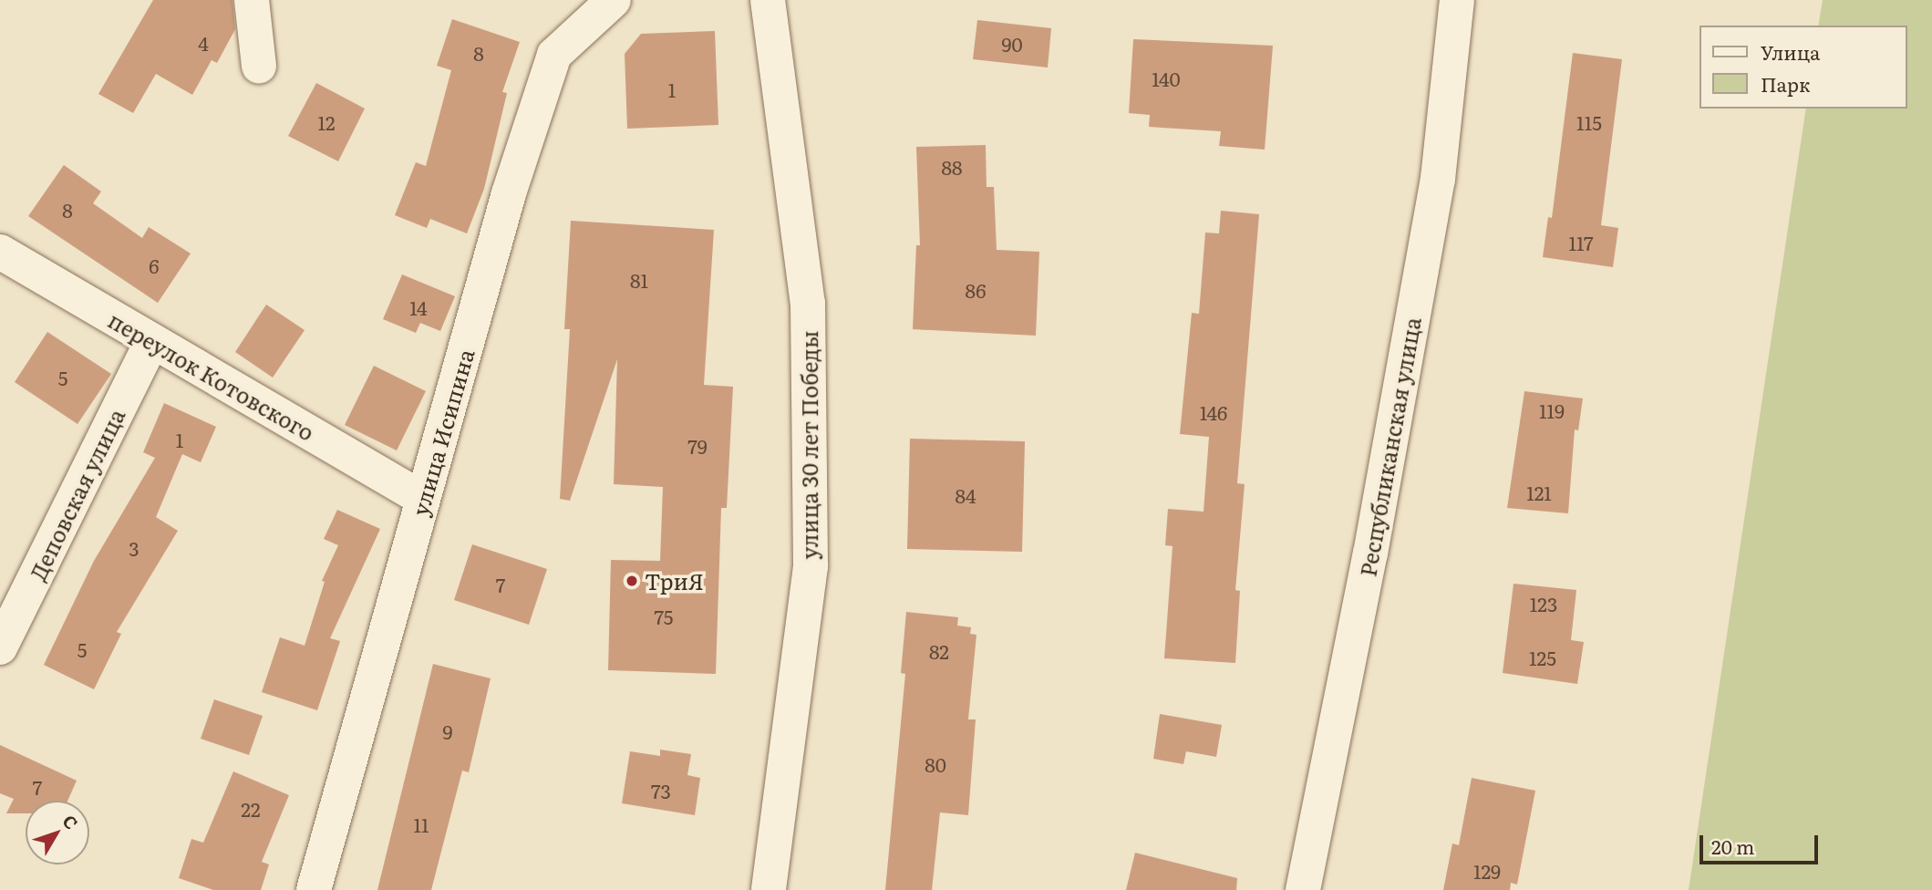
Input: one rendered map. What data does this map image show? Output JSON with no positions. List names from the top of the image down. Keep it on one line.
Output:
{"streets":{"street":["переулок Котовского","улица Исипина","улица 30 лет Победы","Республиканская улица","Деповская улица"]},"crossings":[["переулок Котовского","улица Исипина"],["переулок Котовского","Деповская улица"]],"places":["ТриЯ"],"house_numbers":["4","90","8","140","1","12","115","88","8","117","6","81","86","14","5","119","146","1","79","121","84","3","7","123","75","5","82","125","9","80","7","73","22","11","129"],"legend":["Улица","Парк"],"scale_bar":"20 m","north":"top right"}
